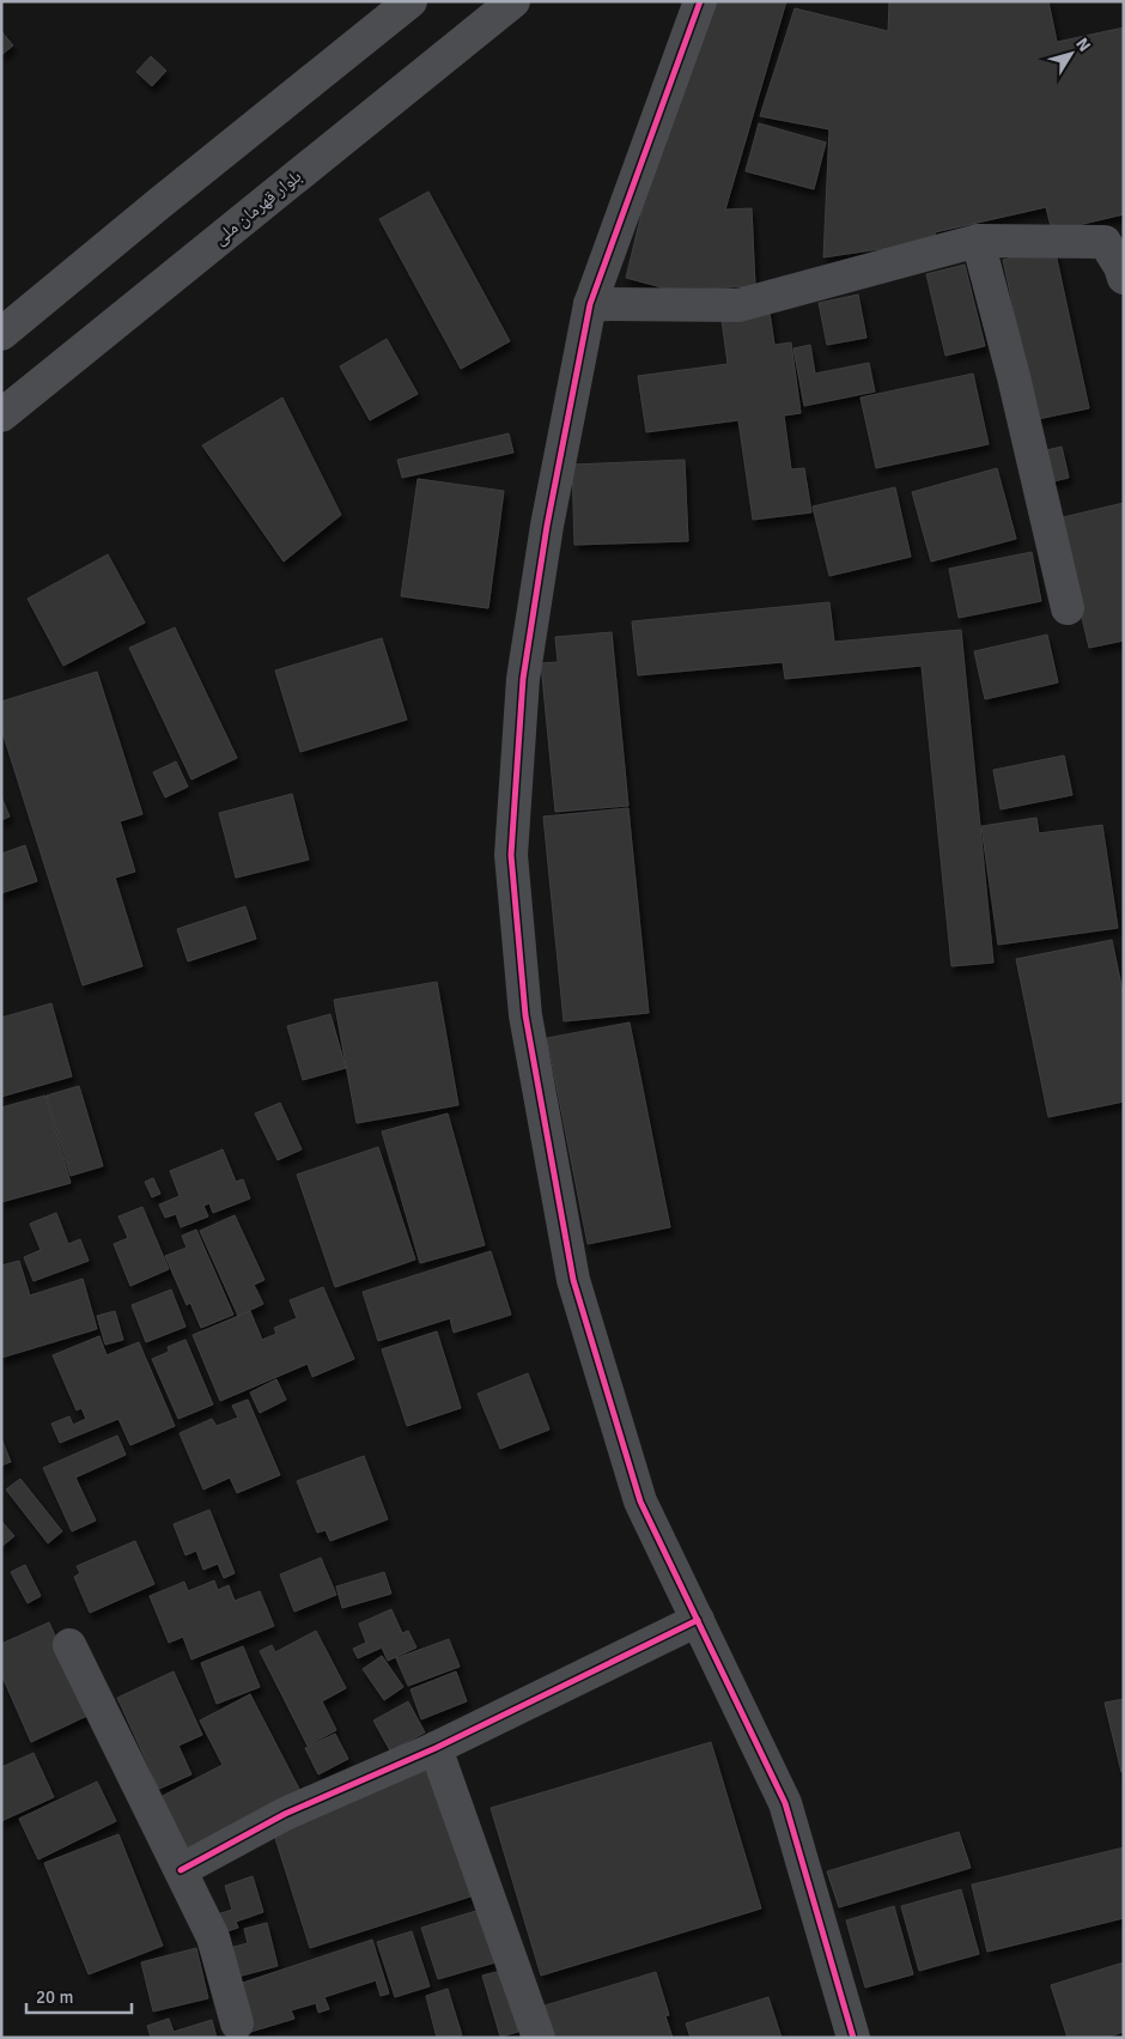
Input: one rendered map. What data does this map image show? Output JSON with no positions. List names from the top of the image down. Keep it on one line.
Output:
{"streets":{"highway":["بلوار قهرمان ملی"]},"scale_bar":"20 m","north":"top right"}
